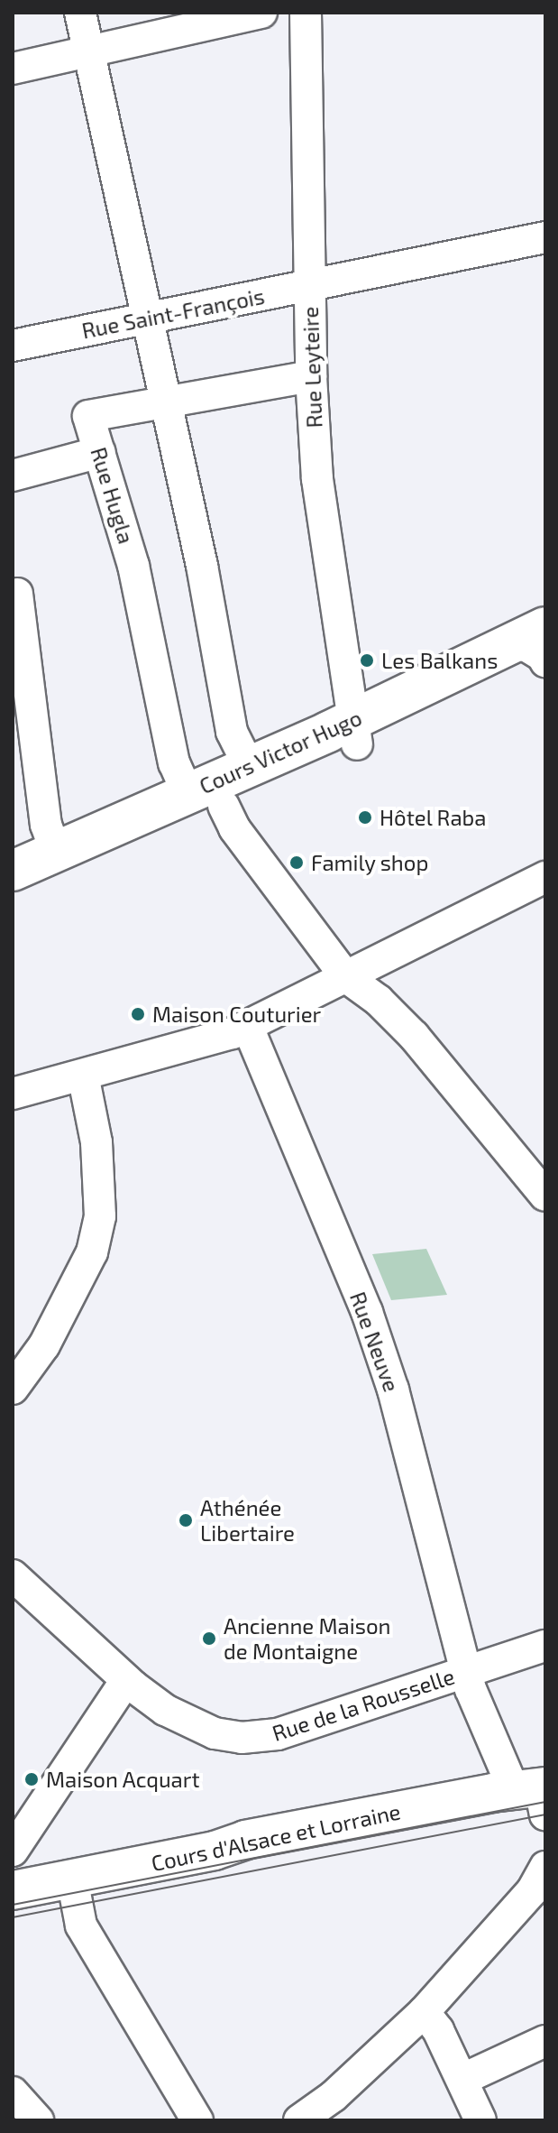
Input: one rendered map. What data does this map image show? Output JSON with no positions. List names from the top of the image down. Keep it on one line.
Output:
{"streets":{"main road":["Cours Victor Hugo"],"street":["Rue Saint-François","Rue Leyteire","Rue Hugla","Rue Neuve","Rue de la Rousselle","Cours d'Alsace et Lorraine"]},"crossings":[["Rue Saint-François","Rue Leyteire"],["Rue Leyteire","Rue Hugla"],["Rue Leyteire","Cours Victor Hugo"],["Rue Hugla","Cours Victor Hugo"],["Rue Neuve","Rue de la Rousselle"],["Rue Neuve","Cours d'Alsace et Lorraine"]],"places":["Les Balkans","Hôtel Raba","Family shop","Maison Couturier","Athénée Libertaire","Ancienne Maison de Montaigne","Maison Acquart"]}
